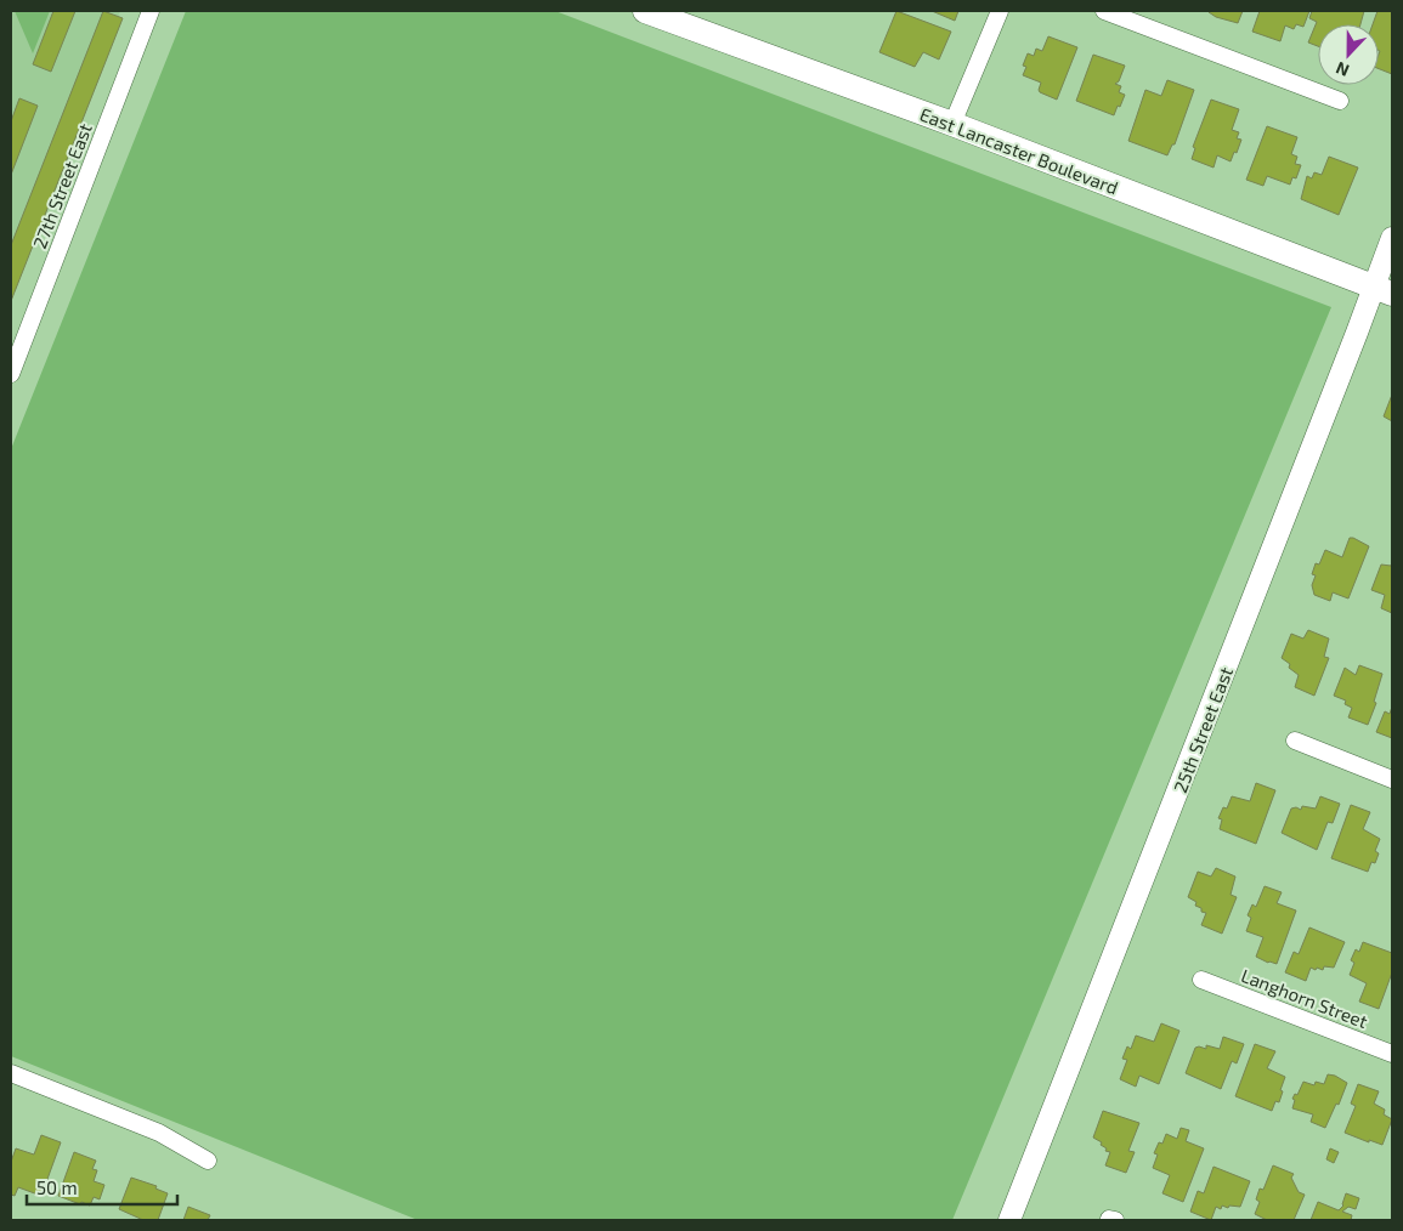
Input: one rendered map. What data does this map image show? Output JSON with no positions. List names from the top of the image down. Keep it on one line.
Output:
{"streets":{"main road":["East Lancaster Boulevard"],"street":["27th Street East","25th Street East","Langhorn Street"]},"crossings":[["East Lancaster Boulevard","25th Street East"]],"scale_bar":"50 m","north":"bottom"}
